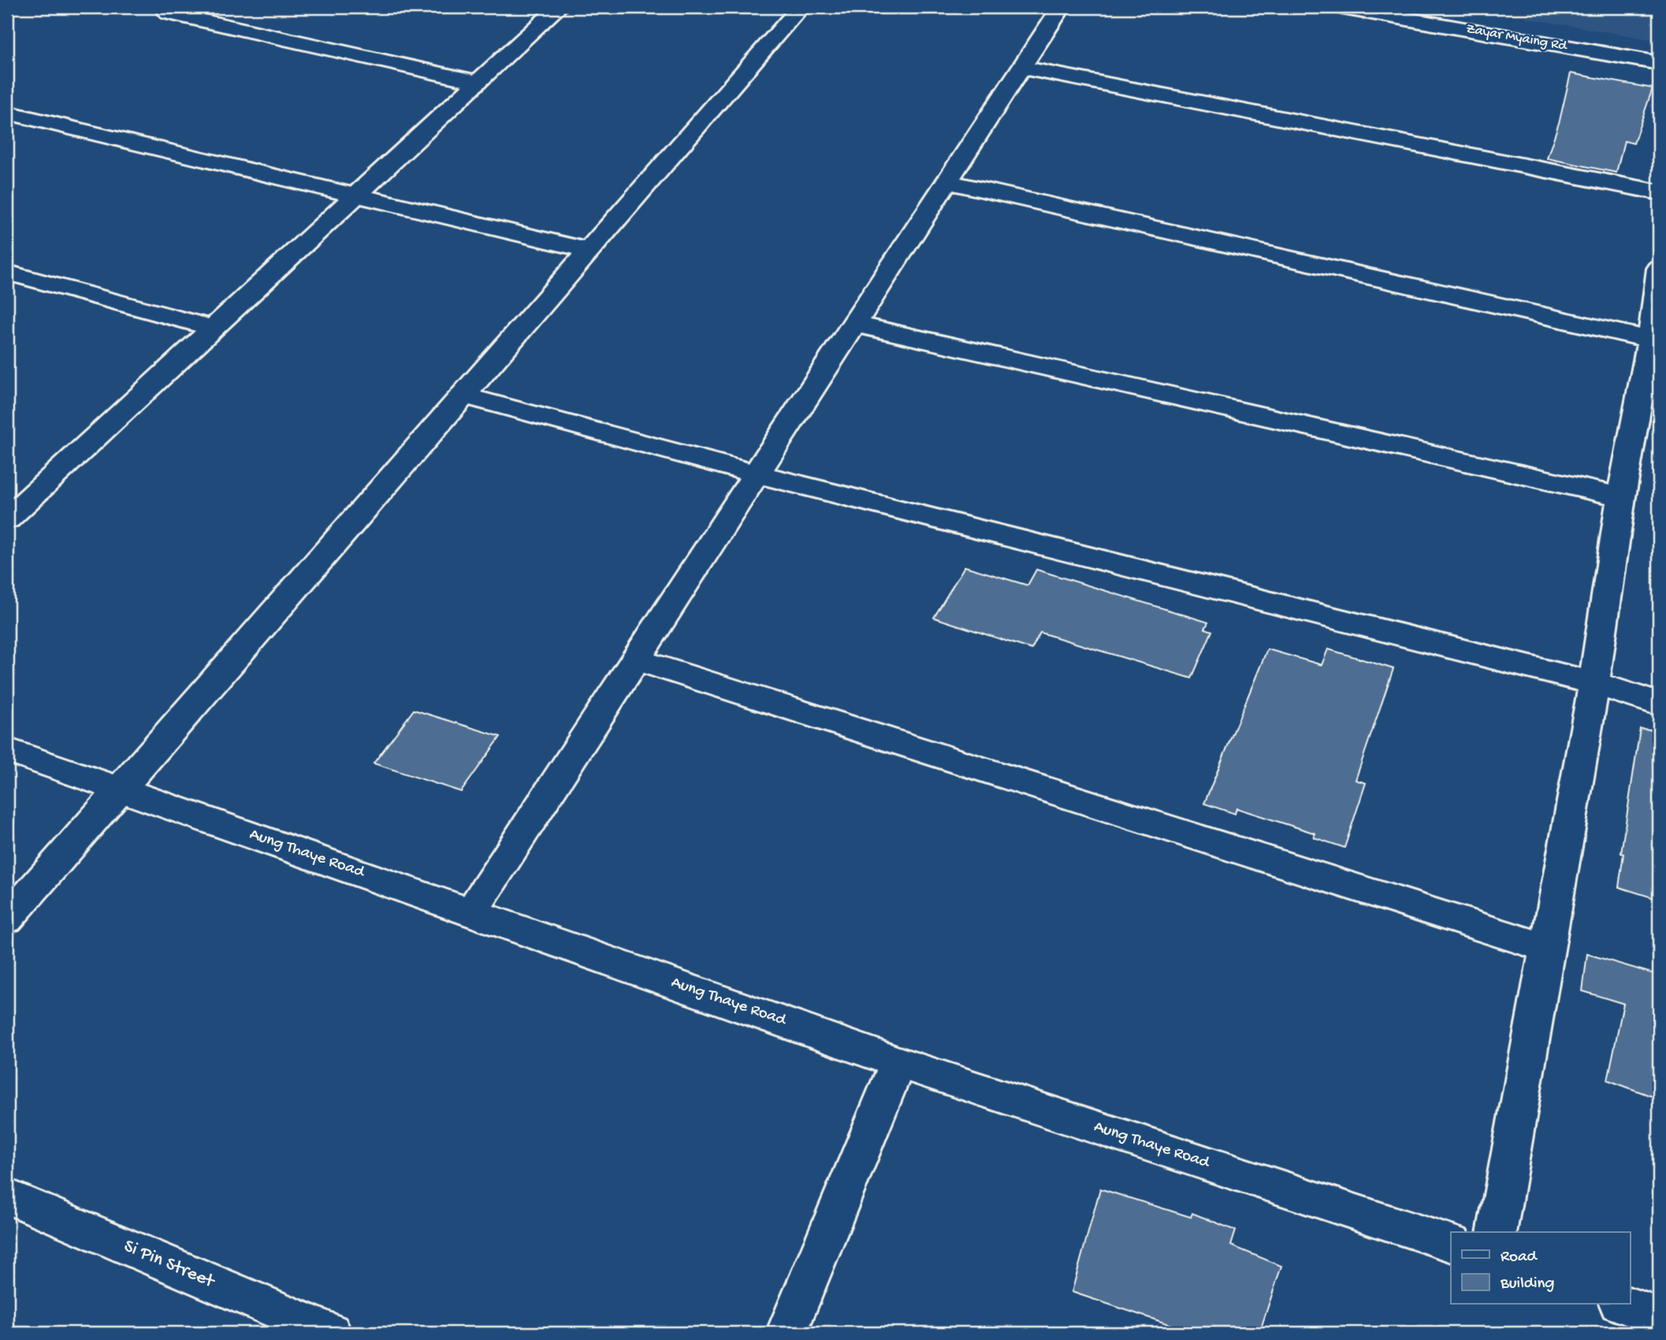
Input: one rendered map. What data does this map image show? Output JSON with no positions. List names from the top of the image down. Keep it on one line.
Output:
{"streets":{"street":["Zayar Myaing Rd","Aung Thaye Road","Si Pin Street"]},"legend":["Road","Building"]}
